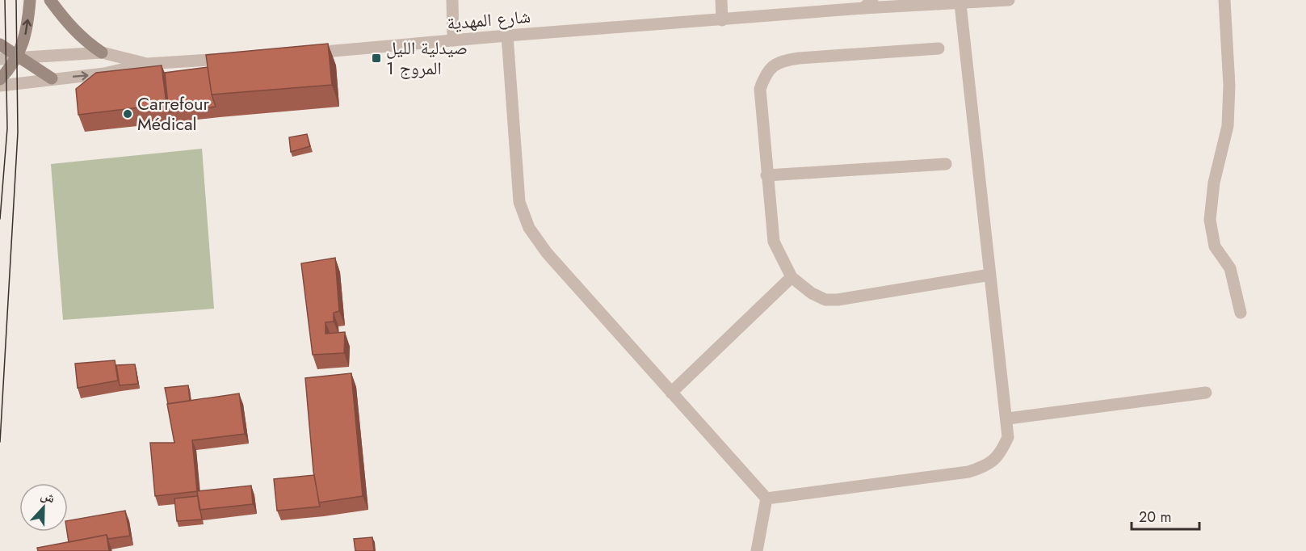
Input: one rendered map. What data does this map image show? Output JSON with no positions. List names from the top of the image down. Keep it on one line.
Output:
{"streets":{"street":["شارع المهدية"]},"places":{"transit":["صيدلية الليل المروج 1"],"other":["Carrefour Médical"]},"scale_bar":"20 m","north":"top"}
